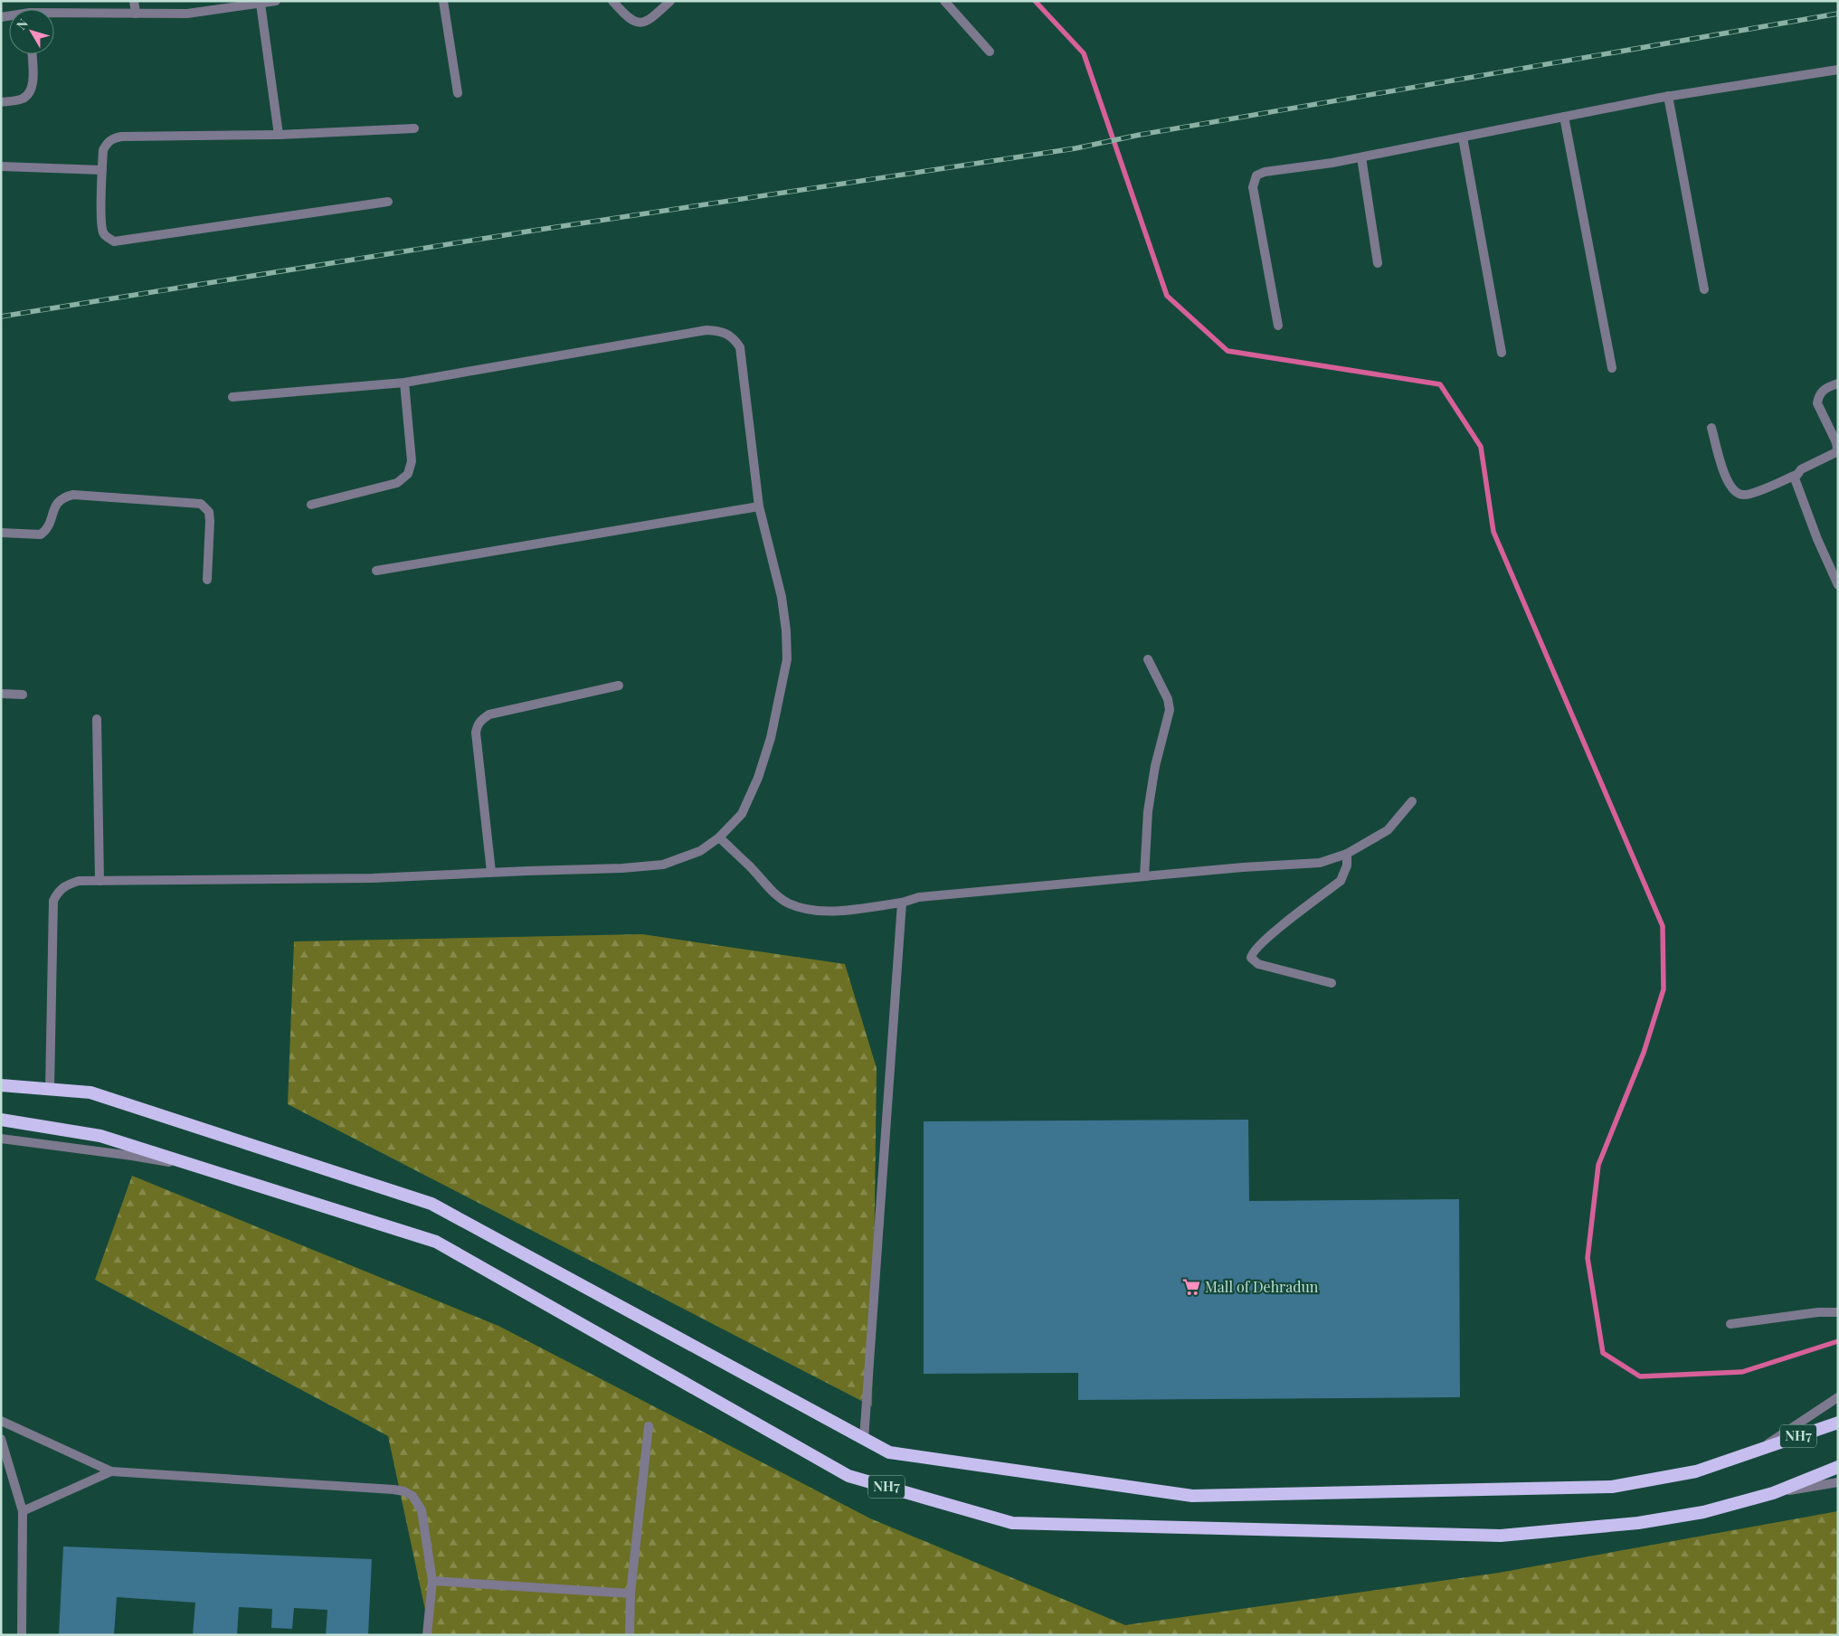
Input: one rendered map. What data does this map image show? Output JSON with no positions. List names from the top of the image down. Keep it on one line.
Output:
{"streets":{"highway":["NH7"]},"places":{"supermarket":["Mall of Dehradun"]},"north":"top left"}
